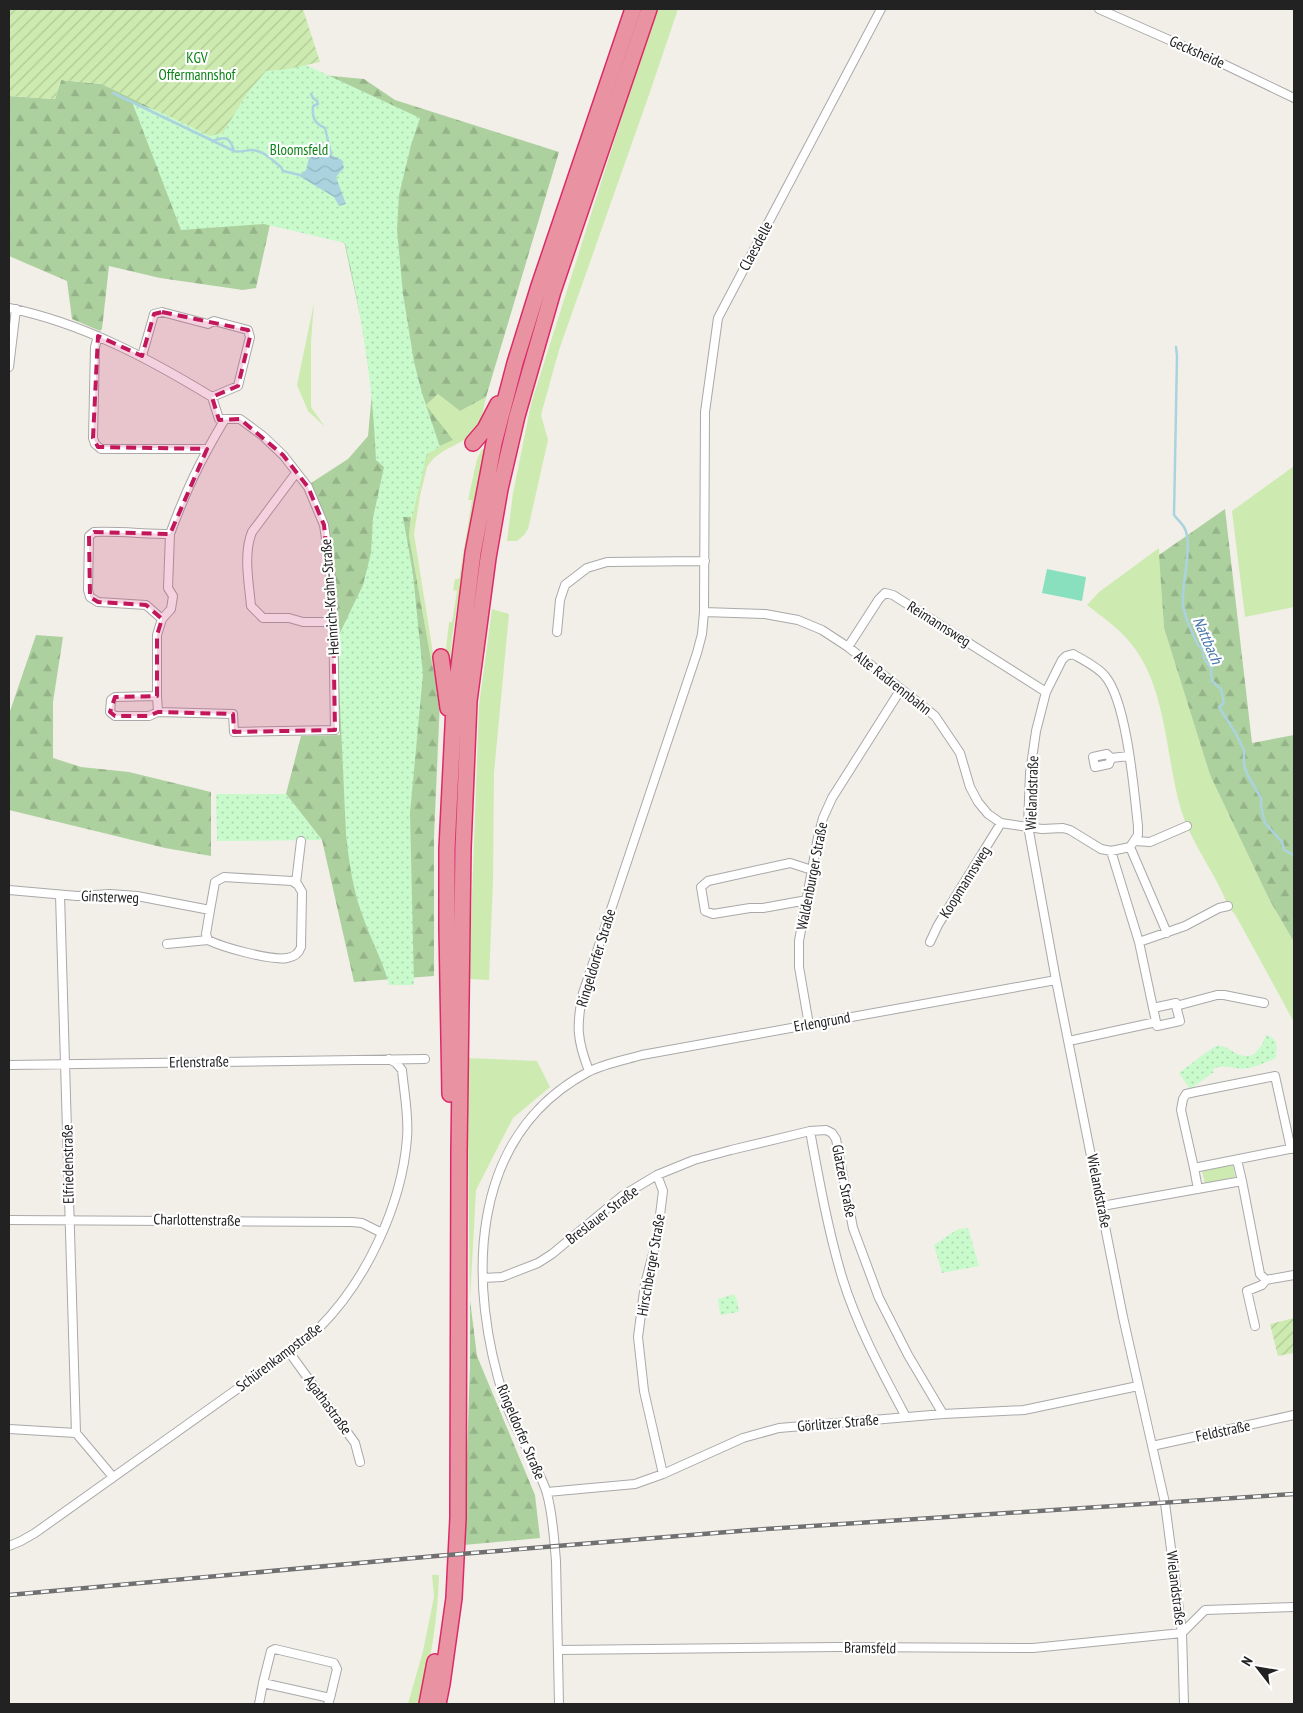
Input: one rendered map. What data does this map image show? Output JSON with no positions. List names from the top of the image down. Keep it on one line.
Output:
{"streets":{"street":["Gecksheide","Claesdelle","Heinrich-Krahn-Straße","Reimannsweg","Alte Radrennbahn","Wielandstraße","Waldenburger Straße","Koopmannsweg","Ginsterweg","Ringeldorfer Straße","Erlengrund","Erlenstraße","Elfriedenstraße","Glatzer Straße","Breslauer Straße","Charlottenstraße","Hirschberger Straße","Schürenkampstraße","Agathastraße","Görlitzer Straße","Feldstraße","Bramsfeld"]},"crossings":[["Claesdelle","Ringeldorfer Straße"],["Reimannsweg","Alte Radrennbahn"],["Reimannsweg","Wielandstraße"],["Alte Radrennbahn","Waldenburger Straße"],["Alte Radrennbahn","Koopmannsweg"],["Alte Radrennbahn","Ringeldorfer Straße"],["Wielandstraße","Erlengrund"],["Wielandstraße","Görlitzer Straße"],["Wielandstraße","Feldstraße"],["Wielandstraße","Bramsfeld"],["Waldenburger Straße","Erlengrund"],["Ginsterweg","Elfriedenstraße"],["Ringeldorfer Straße","Erlengrund"],["Ringeldorfer Straße","Breslauer Straße"],["Ringeldorfer Straße","Görlitzer Straße"],["Ringeldorfer Straße","Bramsfeld"],["Erlenstraße","Elfriedenstraße"],["Erlenstraße","Schürenkampstraße"],["Elfriedenstraße","Charlottenstraße"],["Glatzer Straße","Breslauer Straße"],["Glatzer Straße","Görlitzer Straße"],["Breslauer Straße","Hirschberger Straße"],["Charlottenstraße","Schürenkampstraße"],["Hirschberger Straße","Görlitzer Straße"],["Schürenkampstraße","Agathastraße"]],"water":["Nattbach"],"parks":["KGV Offermannshof","Bloomsfeld"],"north":"top left"}
